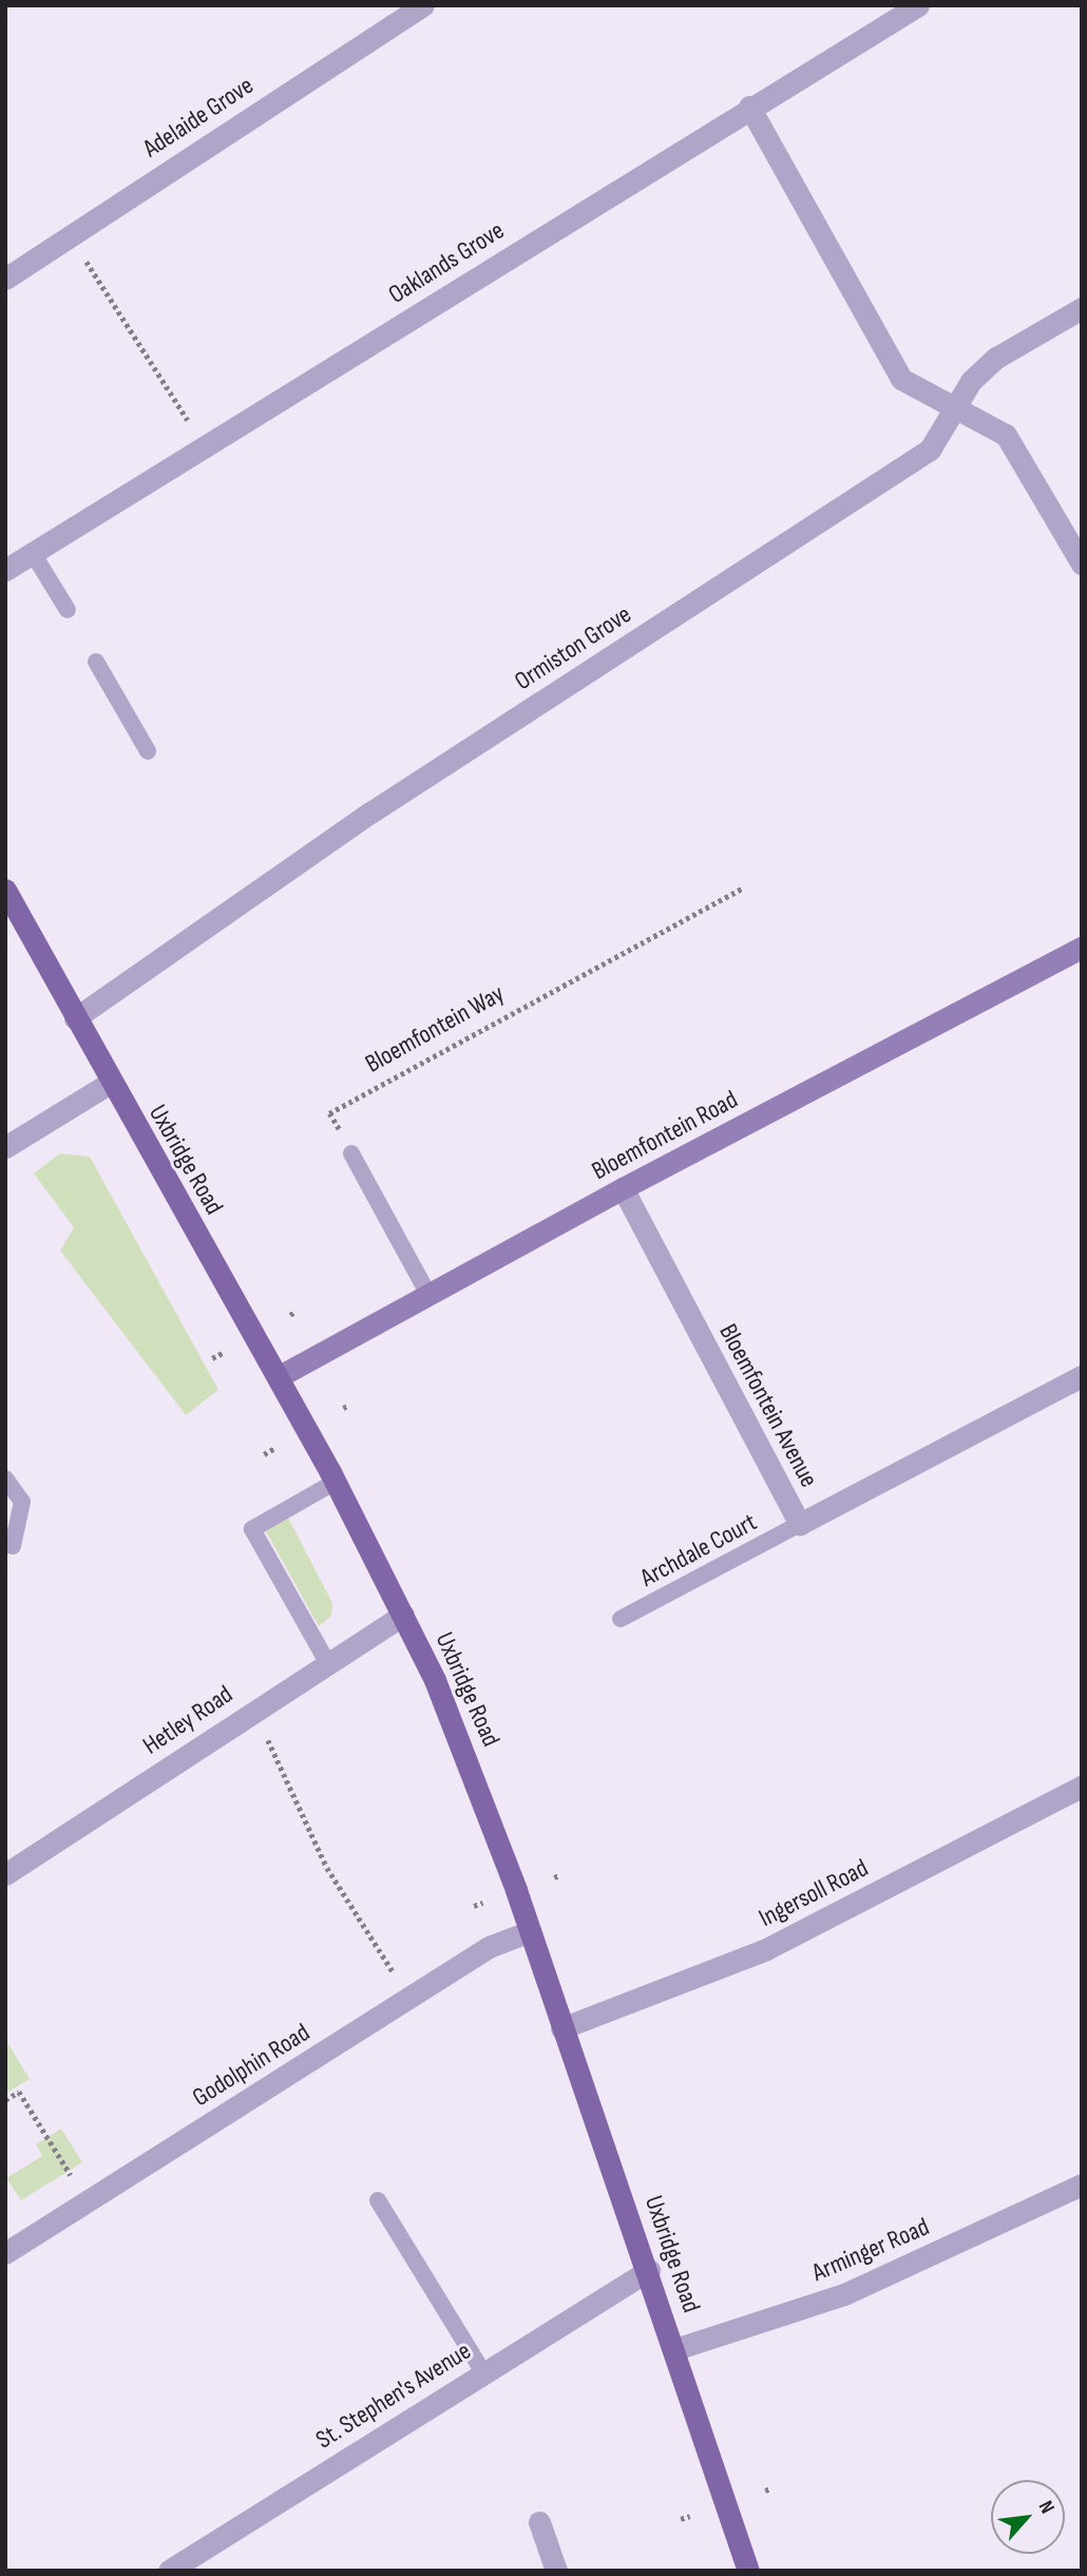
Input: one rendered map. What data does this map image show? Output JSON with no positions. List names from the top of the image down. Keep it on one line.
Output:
{"streets":{"main road":["Uxbridge Road"],"street":["Adelaide Grove","Oaklands Grove","Ormiston Grove","Bloemfontein Road","Bloemfontein Avenue","Hetley Road","Ingersoll Road","Godolphin Road","Arminger Road","St. Stephen's Avenue"],"lane":["Archdale Court"],"path":["Bloemfontein Way"]},"crossings":[["Ormiston Grove","Uxbridge Road"],["Bloemfontein Road","Uxbridge Road"],["Bloemfontein Road","Bloemfontein Avenue"],["Uxbridge Road","Hetley Road"],["Uxbridge Road","Ingersoll Road"],["Uxbridge Road","Godolphin Road"],["Uxbridge Road","Arminger Road"],["Uxbridge Road","St. Stephen's Avenue"],["Bloemfontein Avenue","Archdale Court"]],"north":"top right"}
